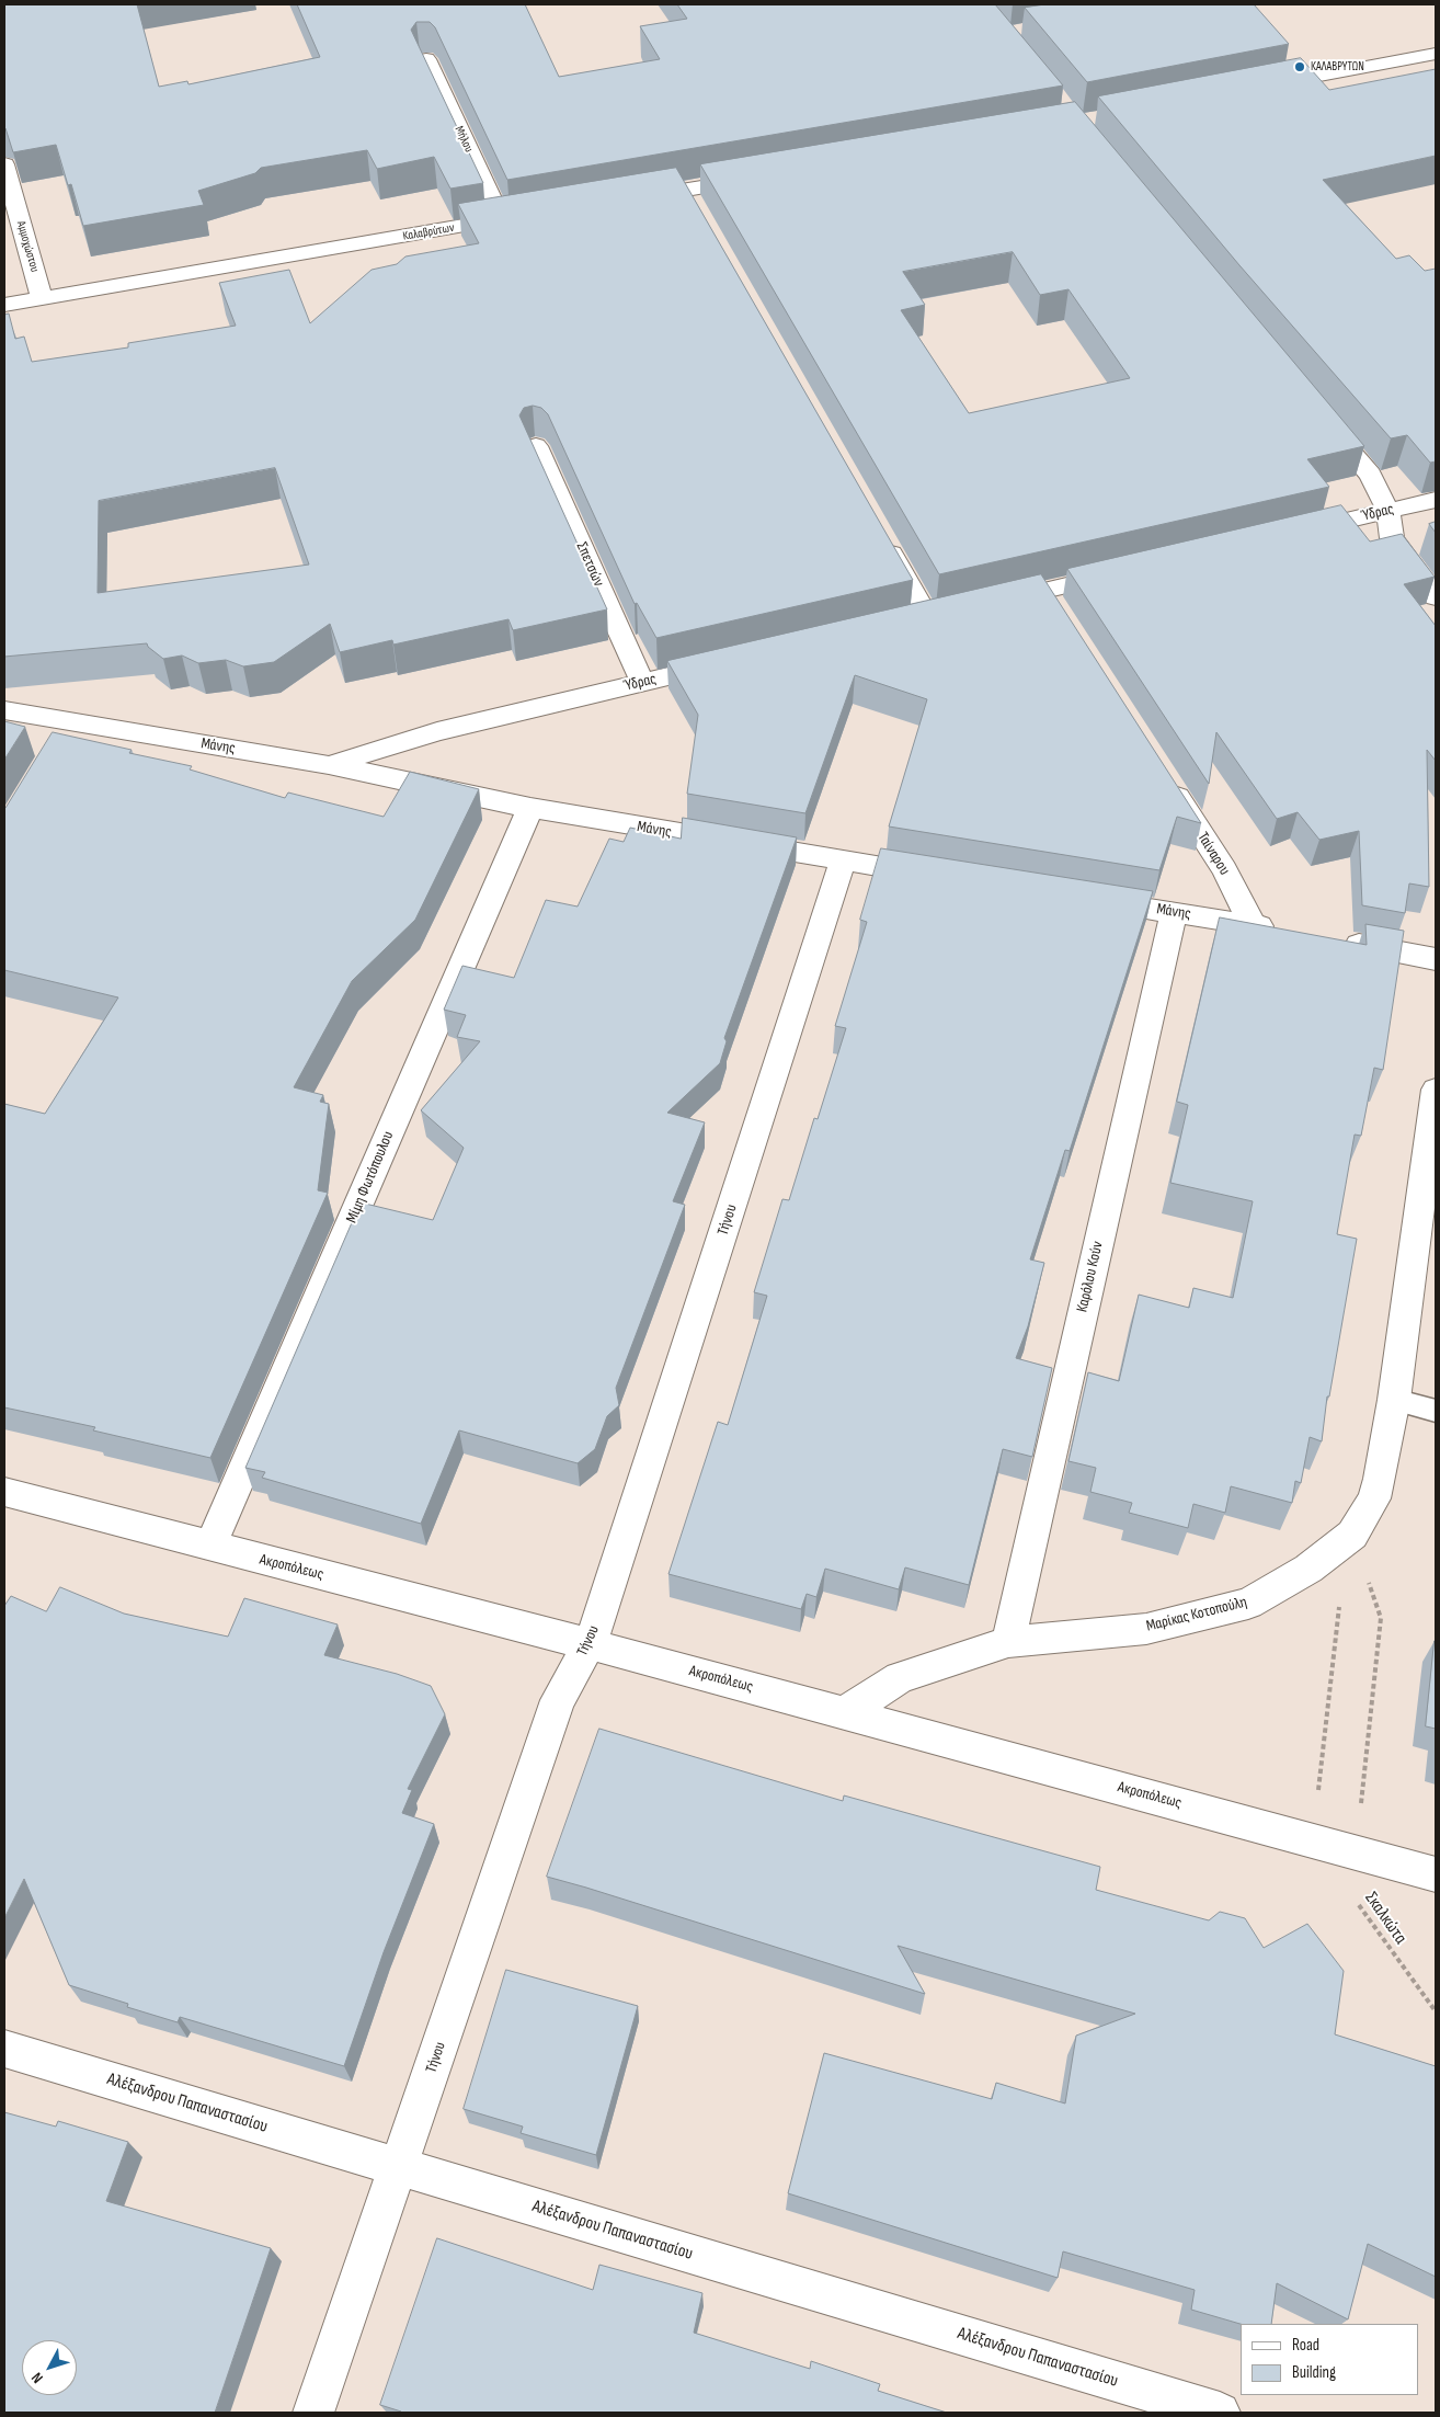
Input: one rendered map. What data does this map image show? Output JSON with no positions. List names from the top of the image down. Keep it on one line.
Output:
{"streets":{"street":["Μήλου","Καλαβρύτων","Αμμοχώστου","Ύδρας","Σπετσών","Μάνης","Ταίναρου","Μίμη Φωτόπουλου","Τήνου","Καρόλου Κούν","Ακροπόλεως","Μαρίκας Κοτοπούλη","Αλέξανδρου Παπαναστασίου"],"path":["Σκαλκώτα"]},"crossings":[["Μήλου","Καλαβρύτων"],["Καλαβρύτων","Αμμοχώστου"],["Ύδρας","Σπετσών"],["Ύδρας","Μάνης"],["Μάνης","Ταίναρου"],["Μάνης","Μίμη Φωτόπουλου"],["Μάνης","Τήνου"],["Μάνης","Καρόλου Κούν"],["Μίμη Φωτόπουλου","Ακροπόλεως"],["Τήνου","Ακροπόλεως"],["Τήνου","Αλέξανδρου Παπαναστασίου"],["Καρόλου Κούν","Μαρίκας Κοτοπούλη"],["Ακροπόλεως","Μαρίκας Κοτοπούλη"],["Ακροπόλεως","Σκαλκώτα"]],"places":["ΚΑΛΑΒΡΥΤΩΝ"],"legend":["Road","Building"],"north":"bottom left"}
